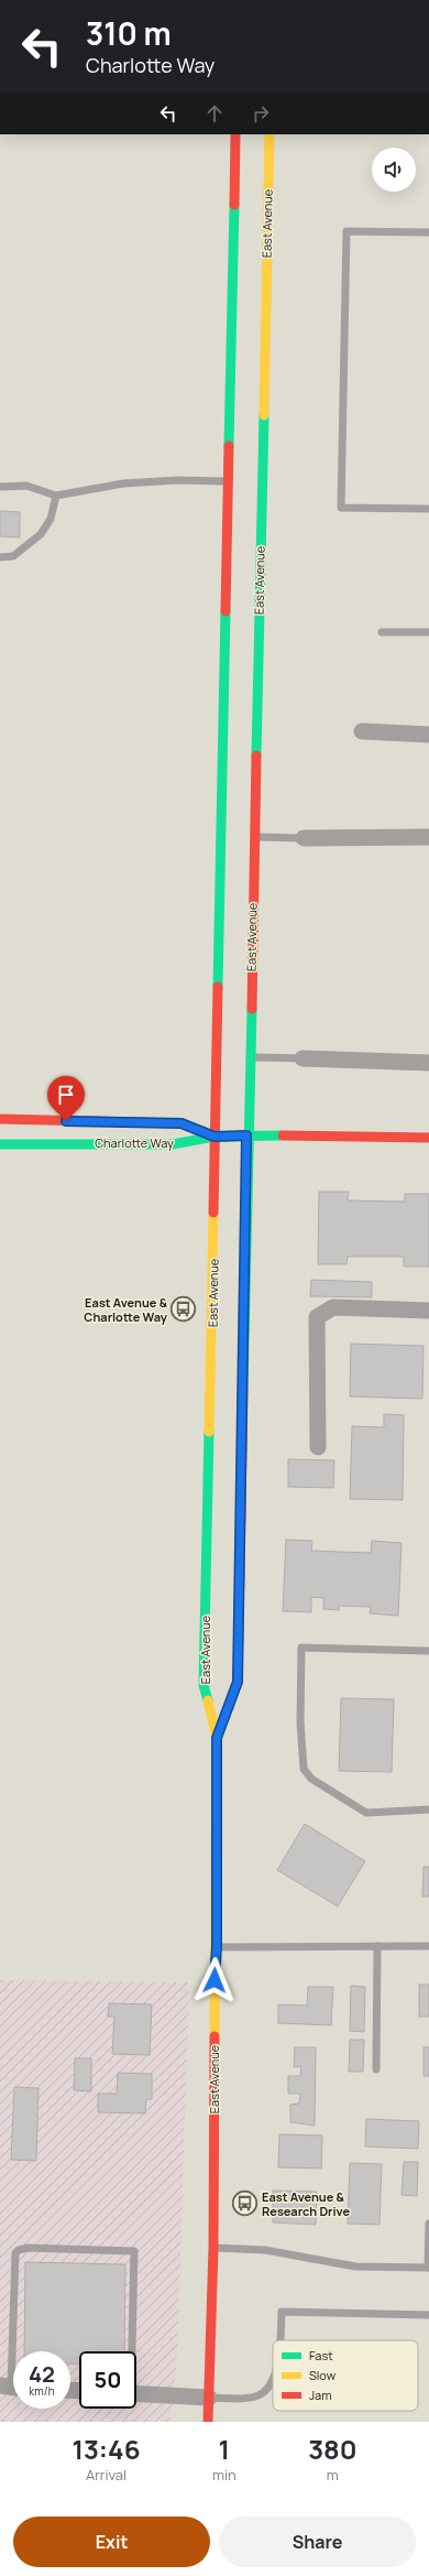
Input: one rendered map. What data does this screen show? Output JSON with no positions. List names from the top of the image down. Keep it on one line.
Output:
{"streets":{"main road":["East Avenue","Charlotte Way"]},"crossings":[["East Avenue","Charlotte Way"]],"places":{"bus stop":["East Avenue & Charlotte Way","East Avenue & Research Drive"]},"legend":["Fast","Slow","Jam"],"page":{"turn":["310 m","Charlotte Way"],"speed":"42 km/h","limit":"50","eta":["13:46","Arrival","1","min","380","m"],"buttons":["Exit","Share"]}}
